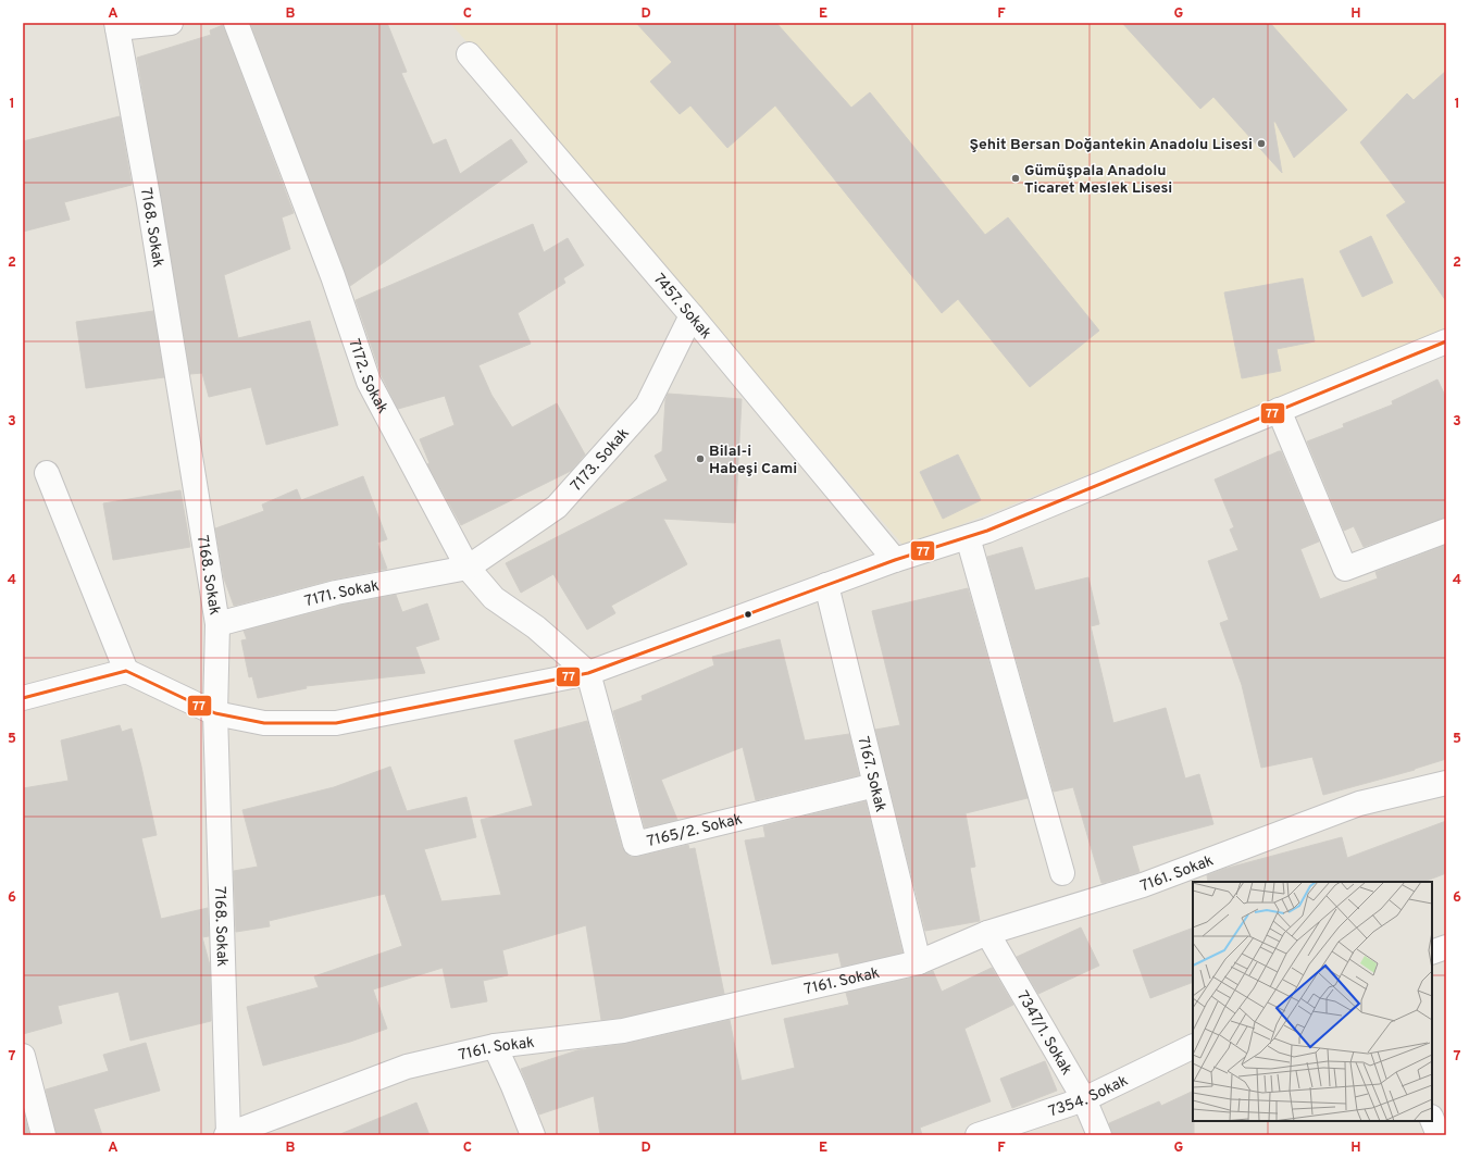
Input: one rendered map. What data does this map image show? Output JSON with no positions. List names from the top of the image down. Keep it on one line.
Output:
{"streets":{"street":["7168. Sokak","7457. Sokak","7172. Sokak","7173. Sokak","7171. Sokak","7167. Sokak","7165/2. Sokak","7161. Sokak","7347/1. Sokak","7354. Sokak"]},"crossings":[["7168. Sokak","7171. Sokak"],["7168. Sokak","7161. Sokak"],["7457. Sokak","7173. Sokak"],["7172. Sokak","7173. Sokak"],["7172. Sokak","7171. Sokak"],["7172. Sokak","7165/2. Sokak"],["7173. Sokak","7171. Sokak"],["7167. Sokak","7165/2. Sokak"],["7167. Sokak","7161. Sokak"],["7161. Sokak","7347/1. Sokak"],["7347/1. Sokak","7354. Sokak"]],"places":["Şehit Bersan Doğantekin Anadolu Lisesi","Gümüşpala Anadolu Ticaret Meslek Lisesi","Bilal-i Habeşi Cami"],"lines":["transit line 77"],"grid":{"columns":["A","B","C","D","E","F","G","H"],"rows":["1","2","3","4","5","6","7"]}}
